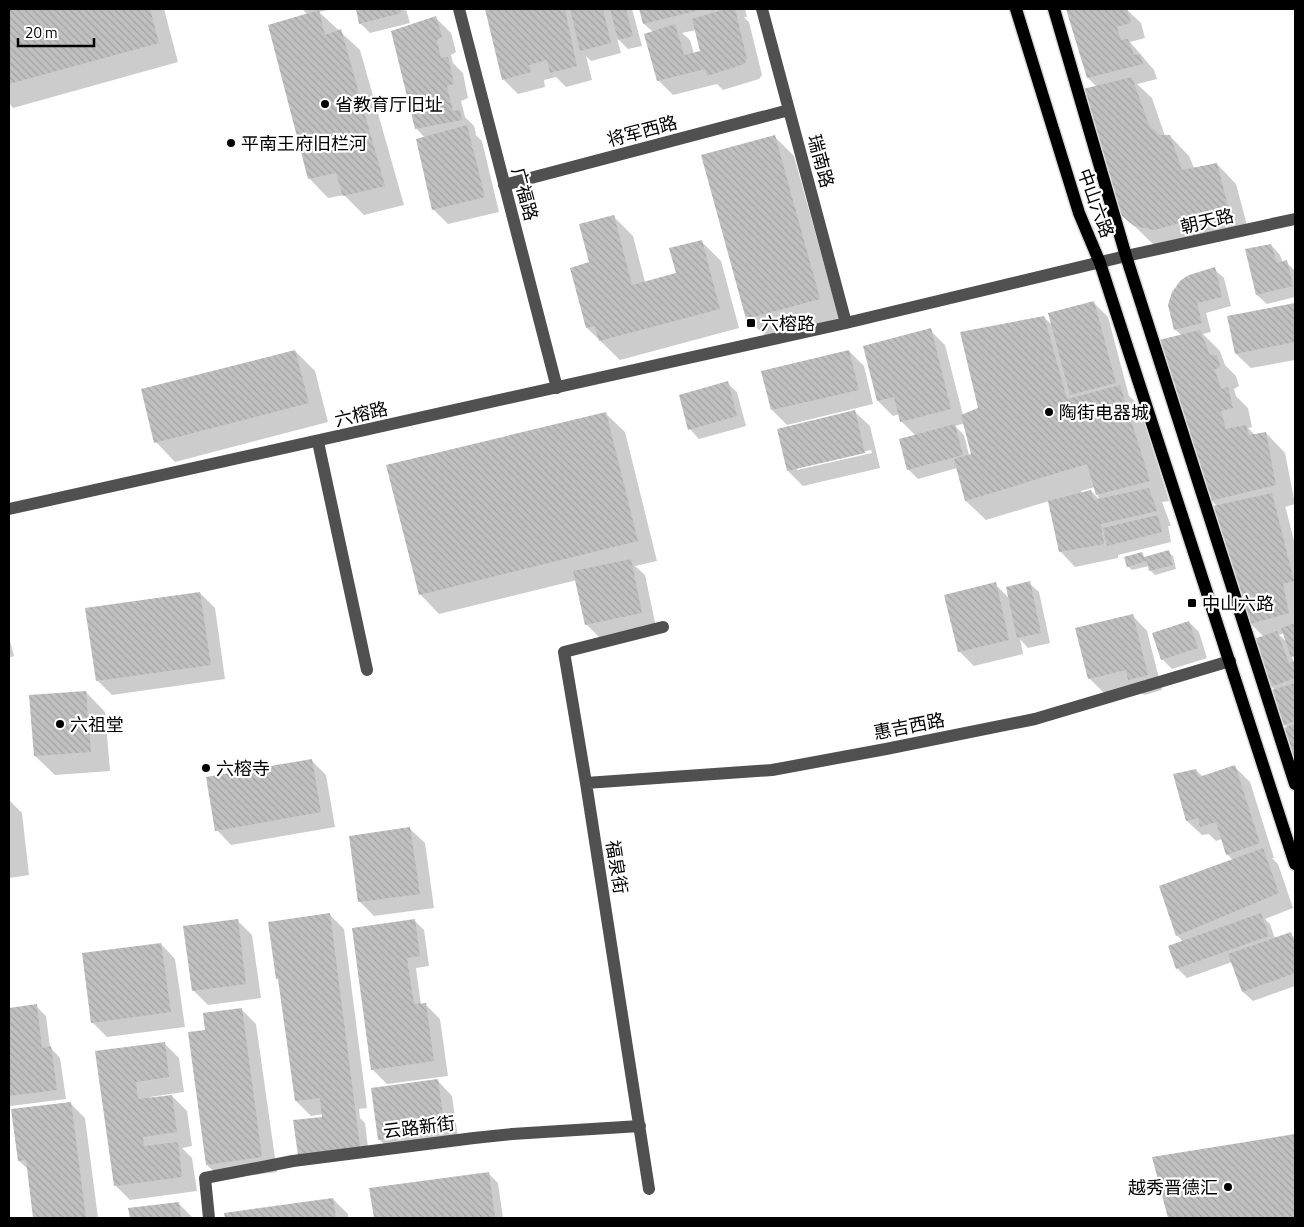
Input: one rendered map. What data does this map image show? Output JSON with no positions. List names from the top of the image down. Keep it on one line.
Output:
{"streets":{"main road":["中山六路"],"street":["将军西路","瑞南路","广福路","朝天路","六榕路","惠吉西路","福泉街","云路新街"]},"crossings":[["将军西路","瑞南路"],["将军西路","广福路"],["瑞南路","六榕路"],["广福路","六榕路"],["中山六路","朝天路"],["中山六路","六榕路"],["中山六路","惠吉西路"],["朝天路","六榕路"],["惠吉西路","福泉街"],["福泉街","云路新街"]],"places":{"other":["省教育厅旧址","平南王府旧栏河","陶街电器城","六祖堂","六榕寺","越秀晋德汇"],"transit":["六榕路","中山六路"]},"scale_bar":"20 m"}
